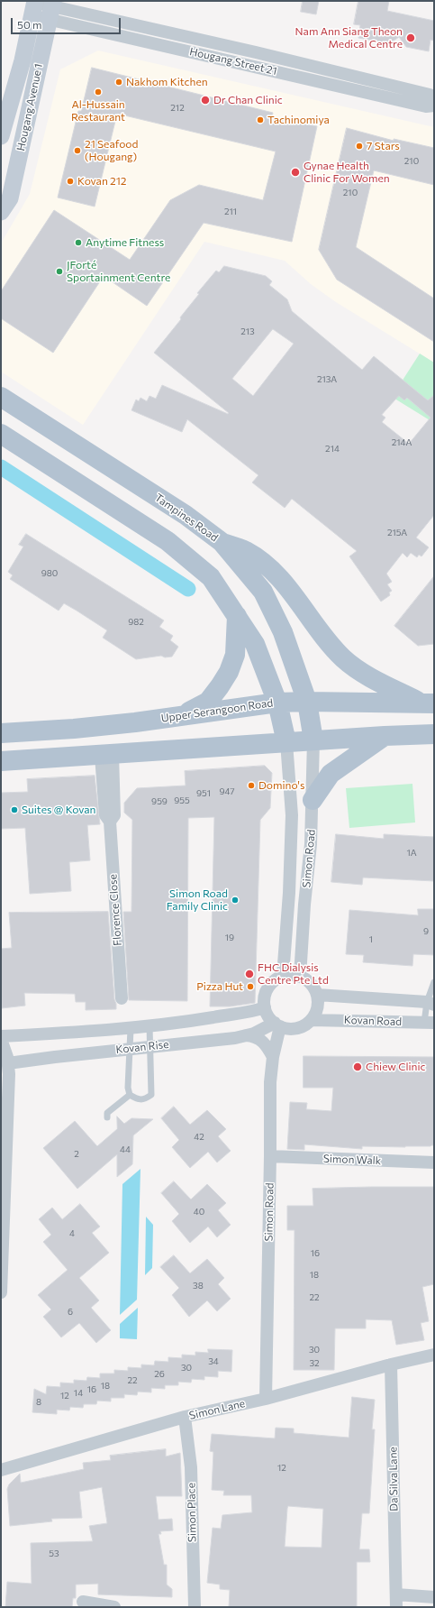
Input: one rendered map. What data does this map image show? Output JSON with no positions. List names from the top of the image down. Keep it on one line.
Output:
{"streets":{"main road":["Hougang Avenue 1","Tampines Road","Upper Serangoon Road"],"street":["Hougang Street 21","Simon Road","Florence Close","Kovan Road","Kovan Rise","Simon Walk","Simon Lane","Da Silva Lane","Simon Place"]},"crossings":[["Hougang Street 21","Hougang Avenue 1"],["Tampines Road","Upper Serangoon Road"],["Tampines Road","Simon Road"],["Simon Road","Kovan Road"],["Simon Road","Kovan Rise"],["Simon Road","Simon Walk"],["Simon Road","Simon Lane"],["Kovan Road","Kovan Rise"],["Simon Lane","Da Silva Lane"],["Simon Lane","Simon Place"]],"places":["Nam Ann Siang Theon Medical Centre","Nakhom Kitchen","Al-Hussain Restaurant","Dr Chan Clinic","Tachinomiya","7 Stars","21 Seafood (Hougang)","Gynae Health Clinic For Women","Kovan 212","Anytime Fitness","JForté Sportainment Centre","Domino's","Suites @ Kovan","Simon Road Family Clinic","FHC Dialysis Centre Pte Ltd","Pizza Hut","Chiew Clinic"],"house_numbers":["212","210","210","211","213","213A","214A","214","215A","980","982","947","951","955","959","1A","9","19","1","42","44","2","40","4","16","18","38","22","6","30","34","32","30","26","22","18","16","14","12","8","12","53"],"scale_bar":"50 m"}
